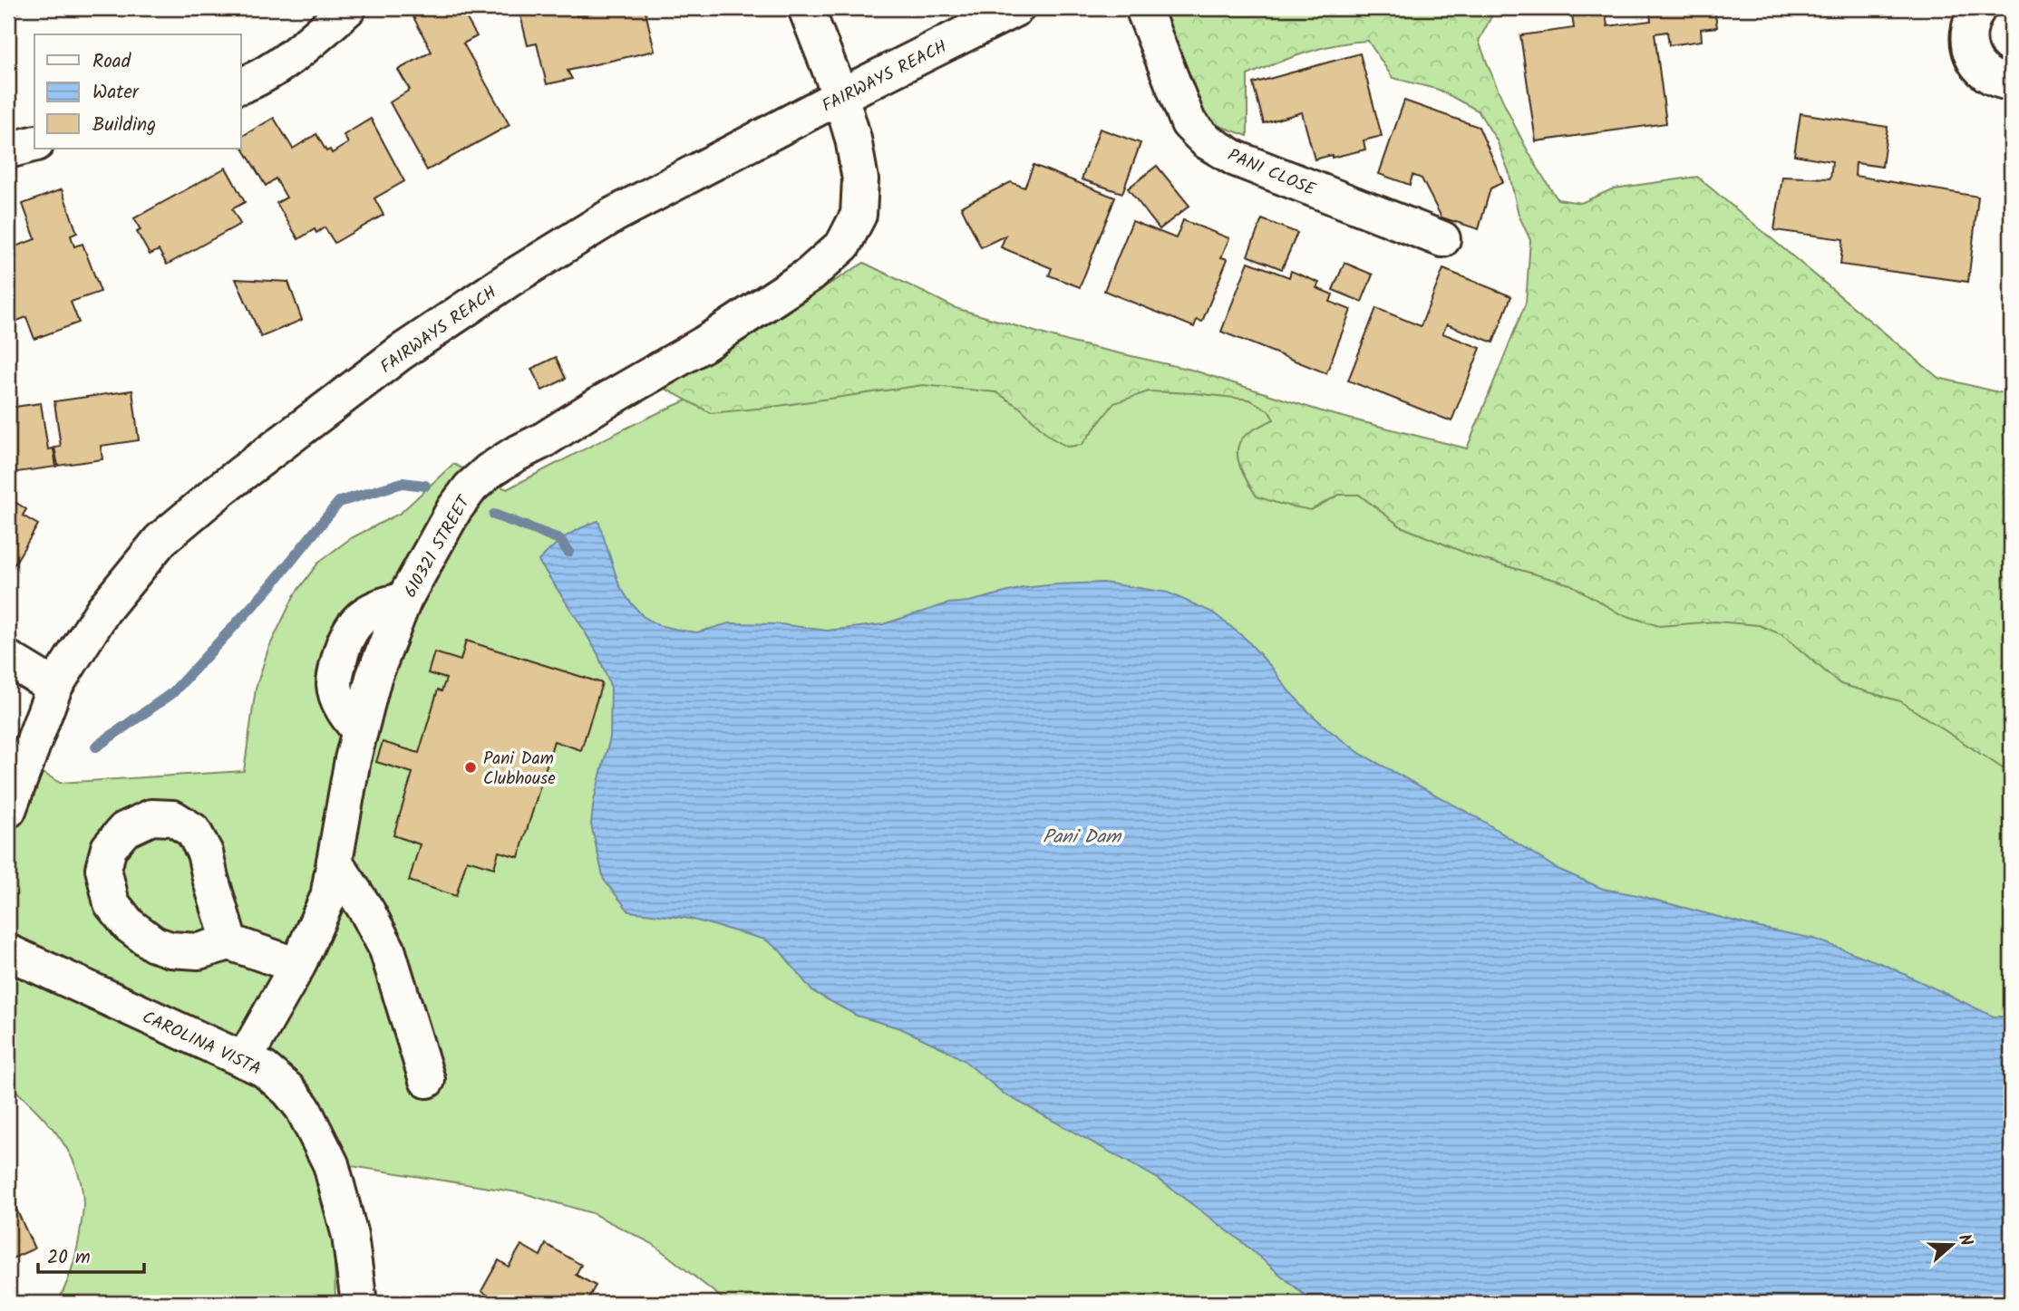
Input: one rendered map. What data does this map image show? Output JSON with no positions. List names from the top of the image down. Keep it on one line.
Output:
{"streets":{"street":["FAIRWAYS REACH","PANI CLOSE","610321 STREET","CAROLINA VISTA"]},"crossings":[["FAIRWAYS REACH","610321 STREET"],["610321 STREET","CAROLINA VISTA"]],"water":["Pani Dam"],"places":["Pani Dam Clubhouse"],"legend":["Road","Water","Building"],"scale_bar":"20 m","north":"right"}
